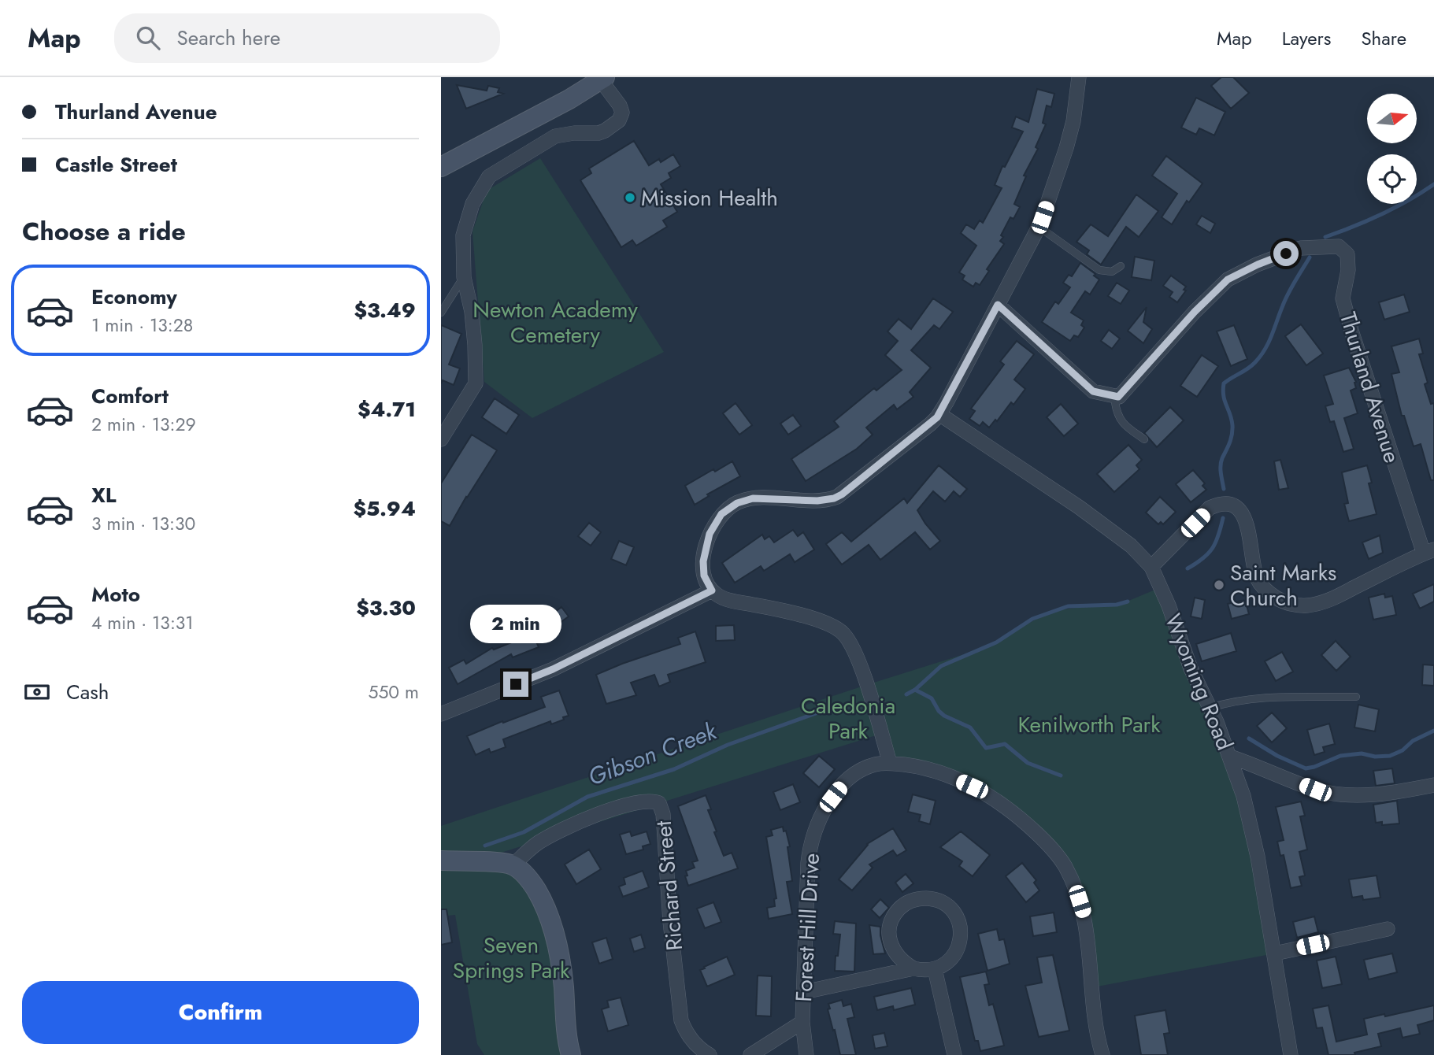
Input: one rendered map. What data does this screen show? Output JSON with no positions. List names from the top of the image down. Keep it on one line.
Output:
{"streets":{"street":["Thurland Avenue","Wyoming Road","Richard Street","Forest Hill Drive"]},"water":["Gibson Creek"],"parks":["Newton Academy Cemetery","Caledonia Park","Kenilworth Park","Seven Springs Park"],"places":["Mission Health","Saint Marks Church"],"north":"right","page":{"header":"Map","search":"Search here","nav":["Map","Layers","Share"],"banner":["Thurland Avenue","Castle Street"],"heading":"Choose a ride","list":[{"name":"Economy","note":"1 min · 13:28","value":"$3.49"},{"name":"Comfort","note":"2 min · 13:29","value":"$4.71"},{"name":"XL","note":"3 min · 13:30","value":"$5.94"},{"name":"Moto","note":"4 min · 13:31","value":"$3.30"}],"bubble":"2 min","pay":["Cash","550 m"],"buttons":"Confirm"}}
